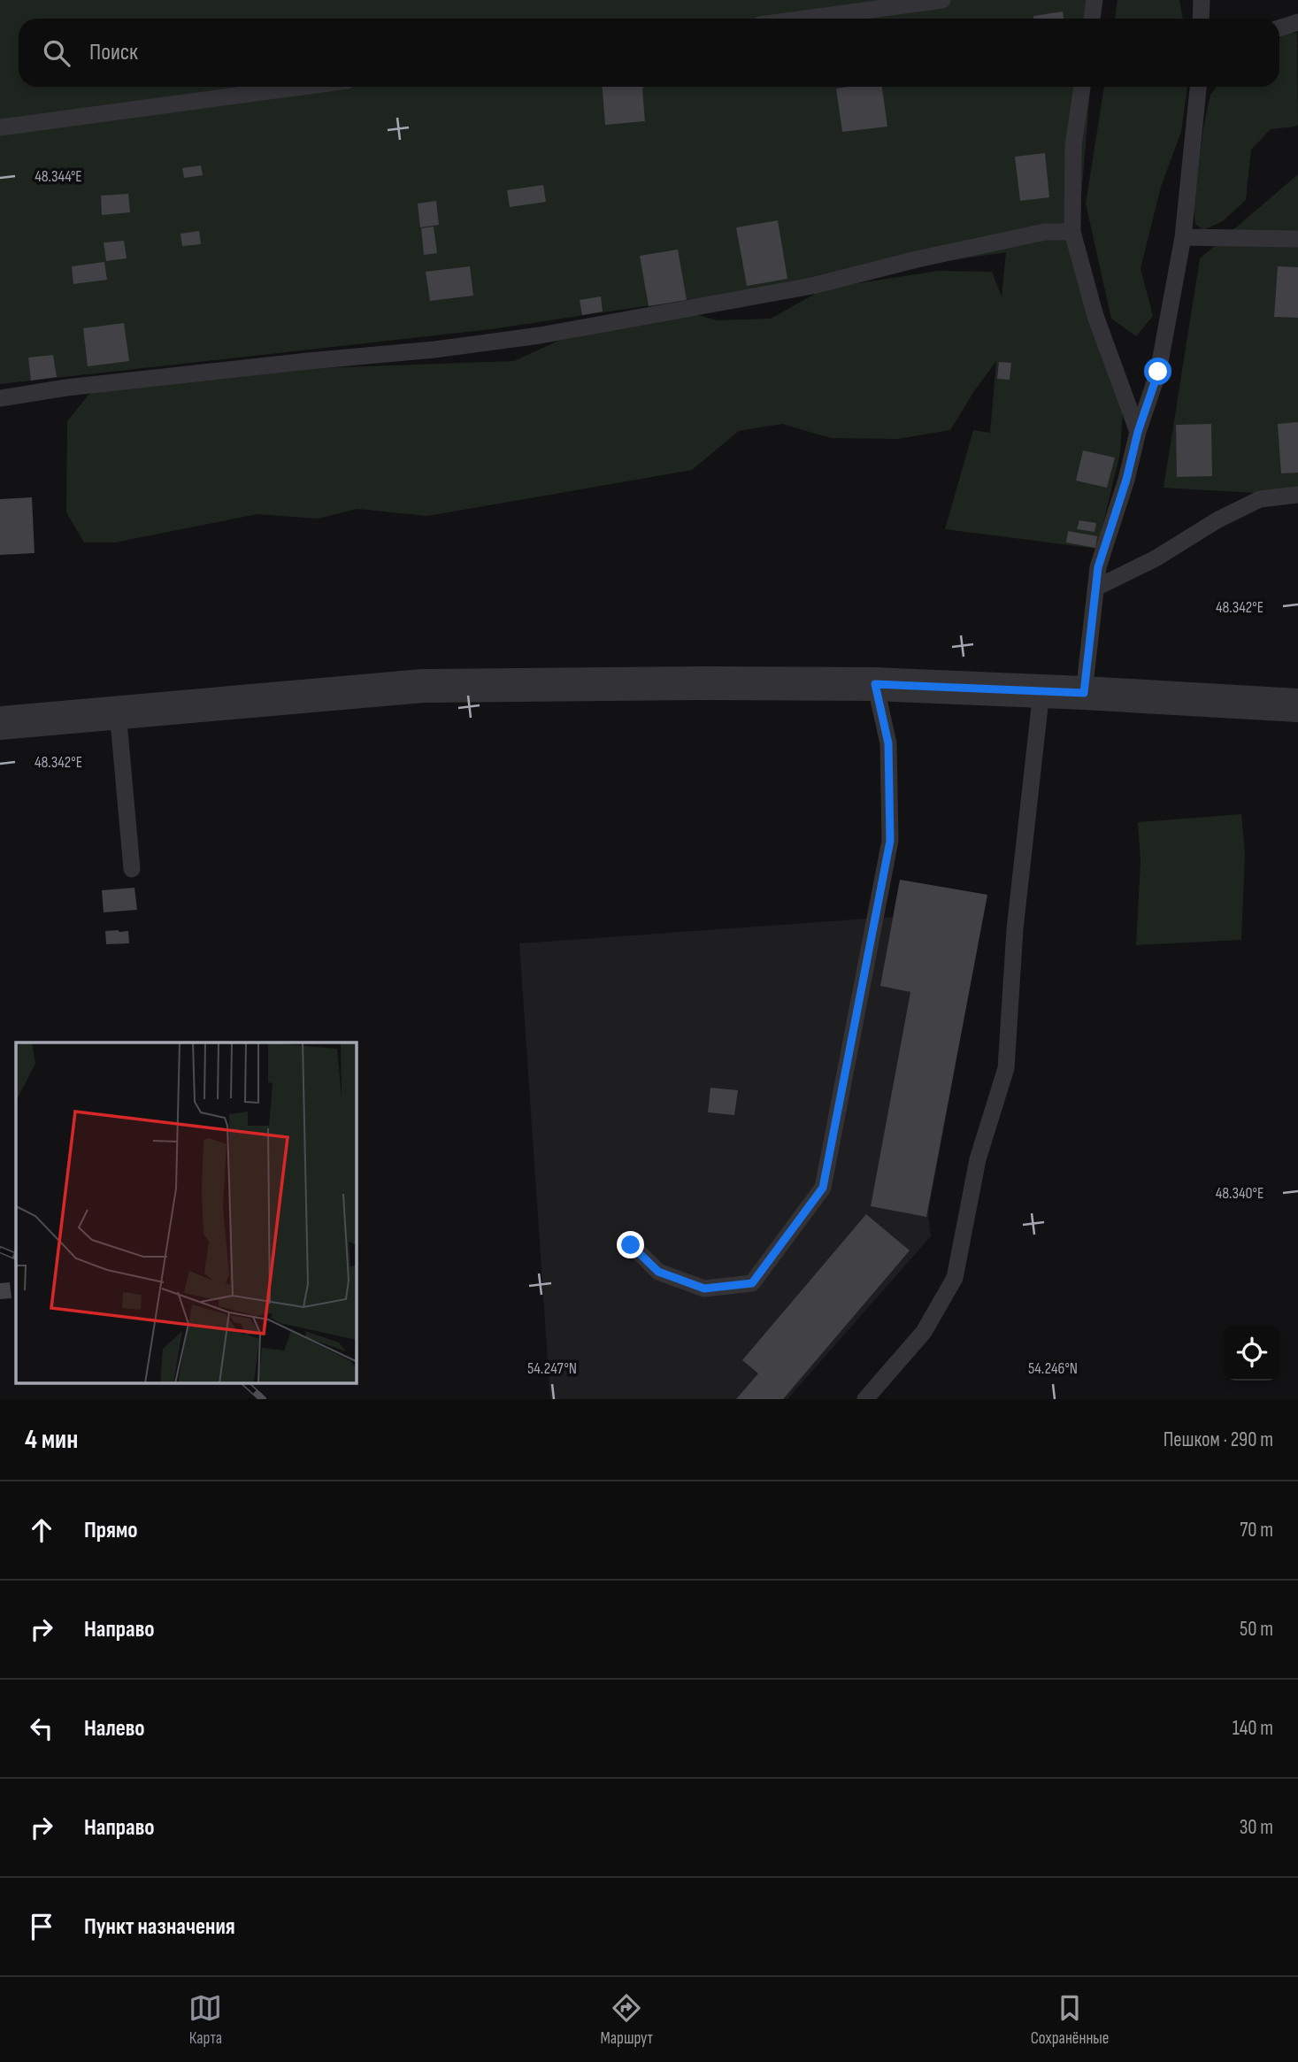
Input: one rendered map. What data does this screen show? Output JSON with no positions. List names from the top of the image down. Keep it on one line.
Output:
{"page":{"search":"Поиск","heading":["4 мин","Пешком · 290 m"],"list":[["Прямо","70 m"],["Направо","50 m"],["Налево","140 m"],["Направо","30 m"],"Пункт назначения"],"nav":["Карта","Маршрут","Сохранённые"]},"coordinates":["48.344°E","48.342°E","48.340°E","54.247°N","54.246°N"]}
